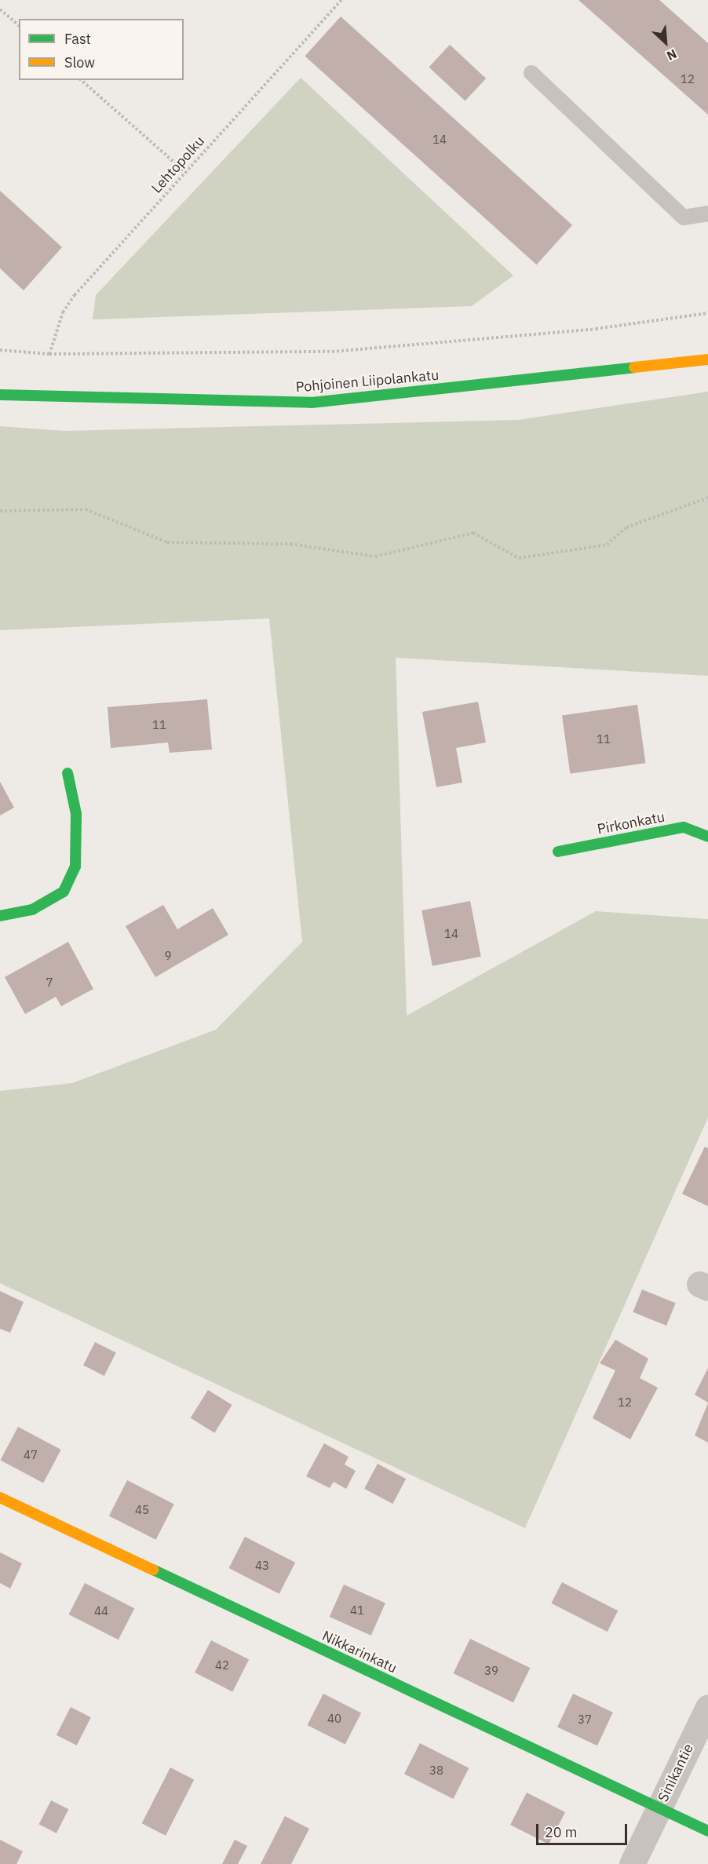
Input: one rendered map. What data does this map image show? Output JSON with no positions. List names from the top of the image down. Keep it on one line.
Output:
{"streets":{"street":["Pohjoinen Liipolankatu","Pirkonkatu","Nikkarinkatu","Sinikantie"],"path":["Lehtopolku"]},"crossings":[["Nikkarinkatu","Sinikantie"]],"house_numbers":["12","14","11","11","14","9","7","12","47","45","43","41","44","42","39","40","37","38"],"legend":["Fast","Slow"],"scale_bar":"20 m","north":"bottom right"}
